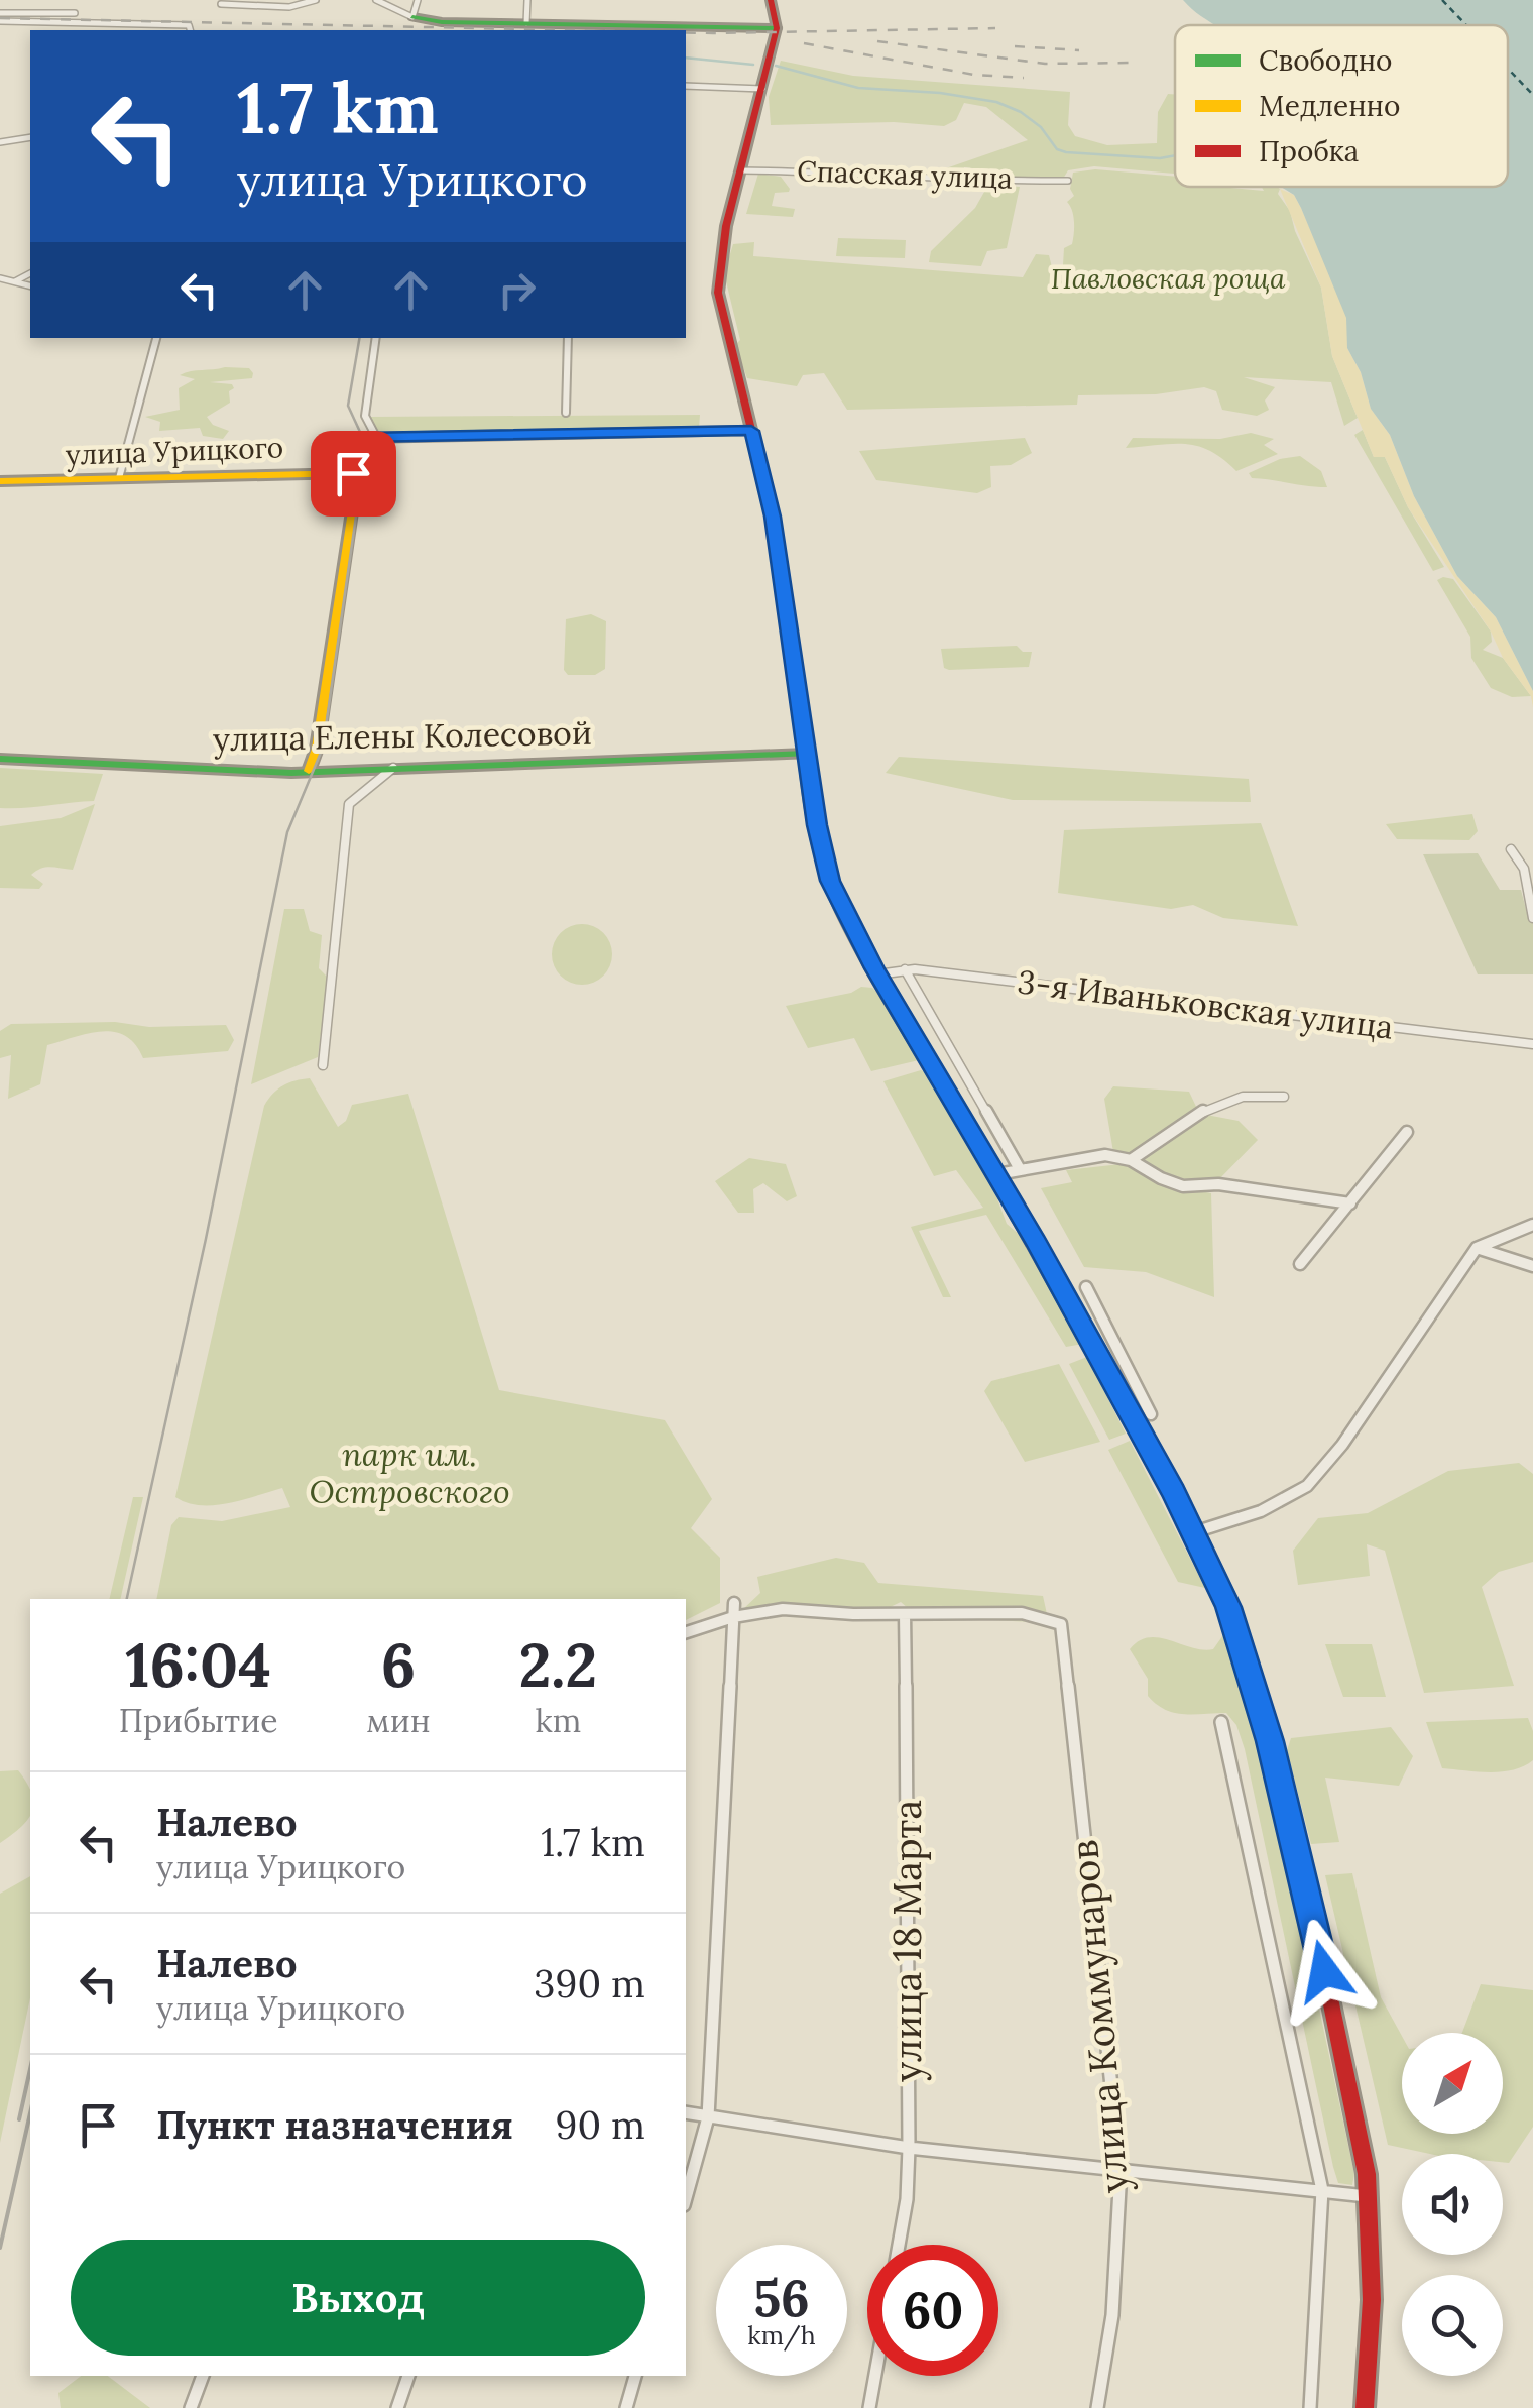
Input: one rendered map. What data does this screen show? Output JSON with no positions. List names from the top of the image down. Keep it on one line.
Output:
{"streets":{"main road":["улица Урицкого","улица Елены Колесовой"],"street":["Спасская улица","3-я Иваньковская улица","улица 18 Марта","улица Коммунаров"]},"crossings":[["улица 18 Марта","улица Коммунаров"]],"parks":["Павловская роща","парк им. Островского"],"legend":["Свободно","Медленно","Пробка"],"north":"top right","page":{"turn":["1.7 km","улица Урицкого"],"eta":["16:04","Прибытие","6","мин","2.2","km"],"list":[{"name":"Налево","note":"улица Урицкого","value":"1.7 km"},{"name":"Налево","note":"улица Урицкого","value":"390 m"},{"name":"Пункт назначения","value":"90 m"}],"buttons":"Выход","speed":"56 km/h","limit":"60"}}
